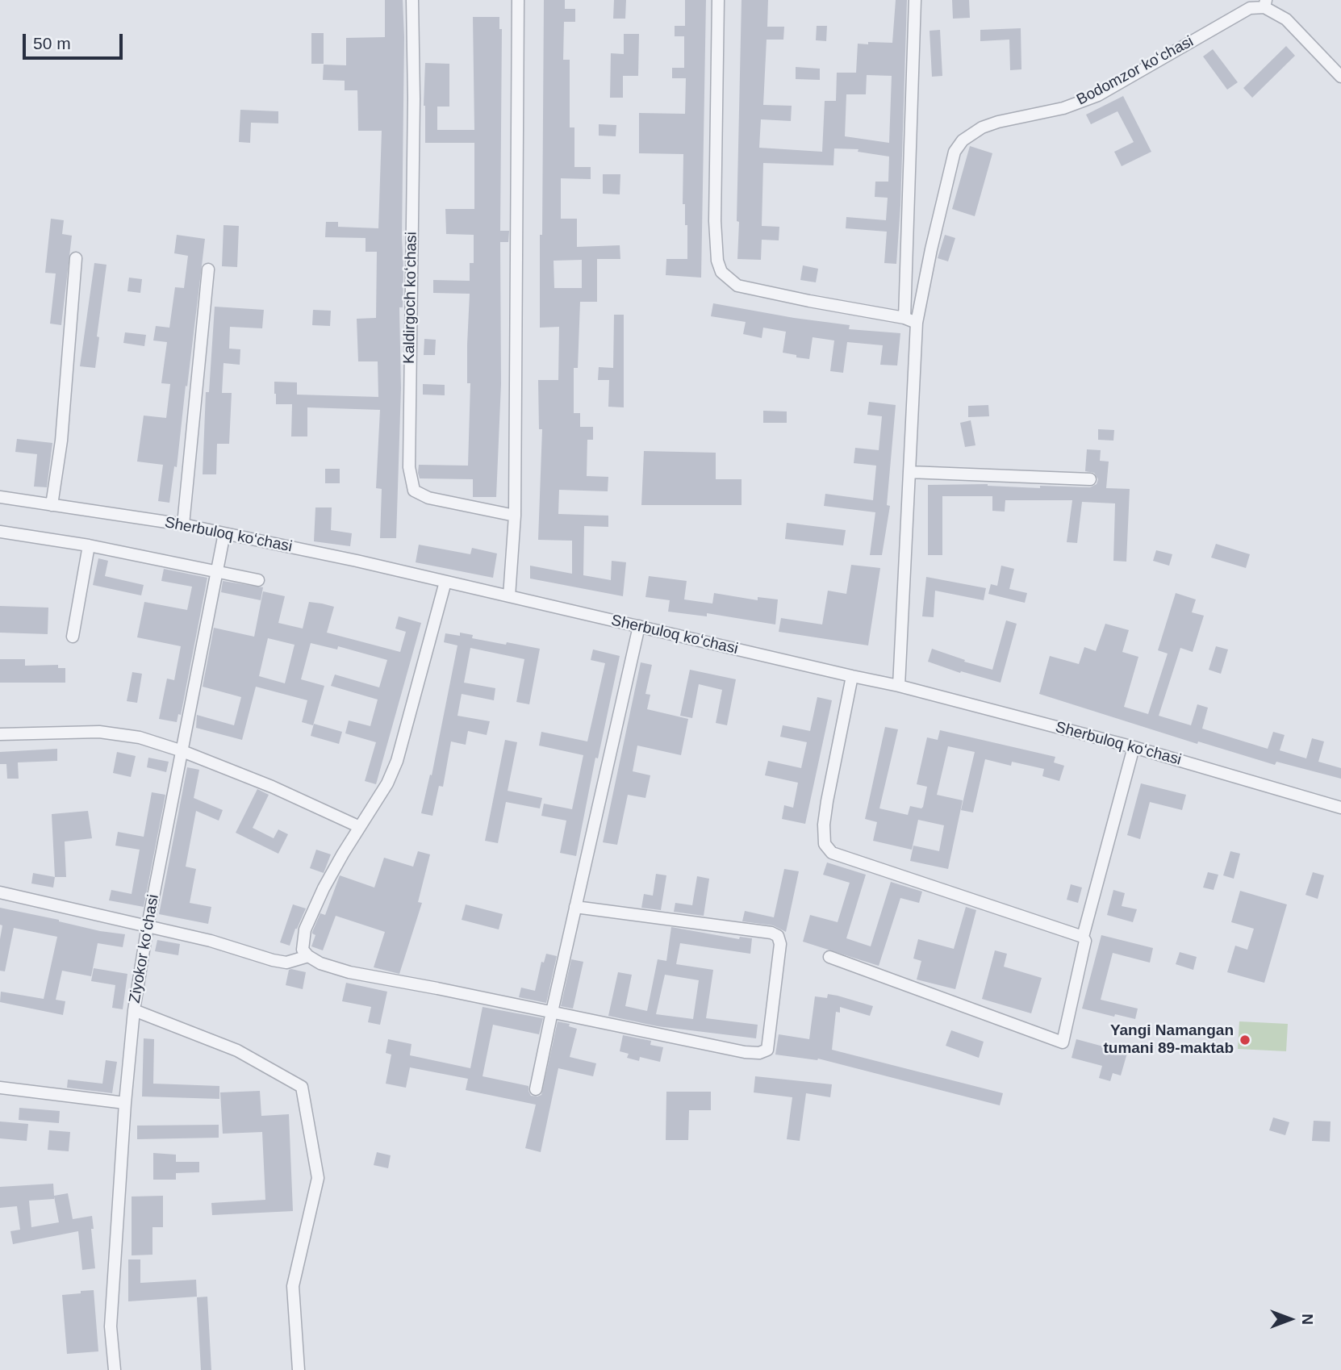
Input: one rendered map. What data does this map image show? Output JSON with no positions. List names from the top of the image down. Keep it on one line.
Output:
{"streets":{"street":["Bodomzor koʻchasi","Kaldirgoch koʻchasi","Sherbuloq koʻchasi","Ziyokor koʻchasi"]},"crossings":[["Bodomzor koʻchasi","Sherbuloq koʻchasi"],["Sherbuloq koʻchasi","Ziyokor koʻchasi"]],"places":["Yangi Namangan tumani 89-maktab"],"scale_bar":"50 m","north":"right"}
